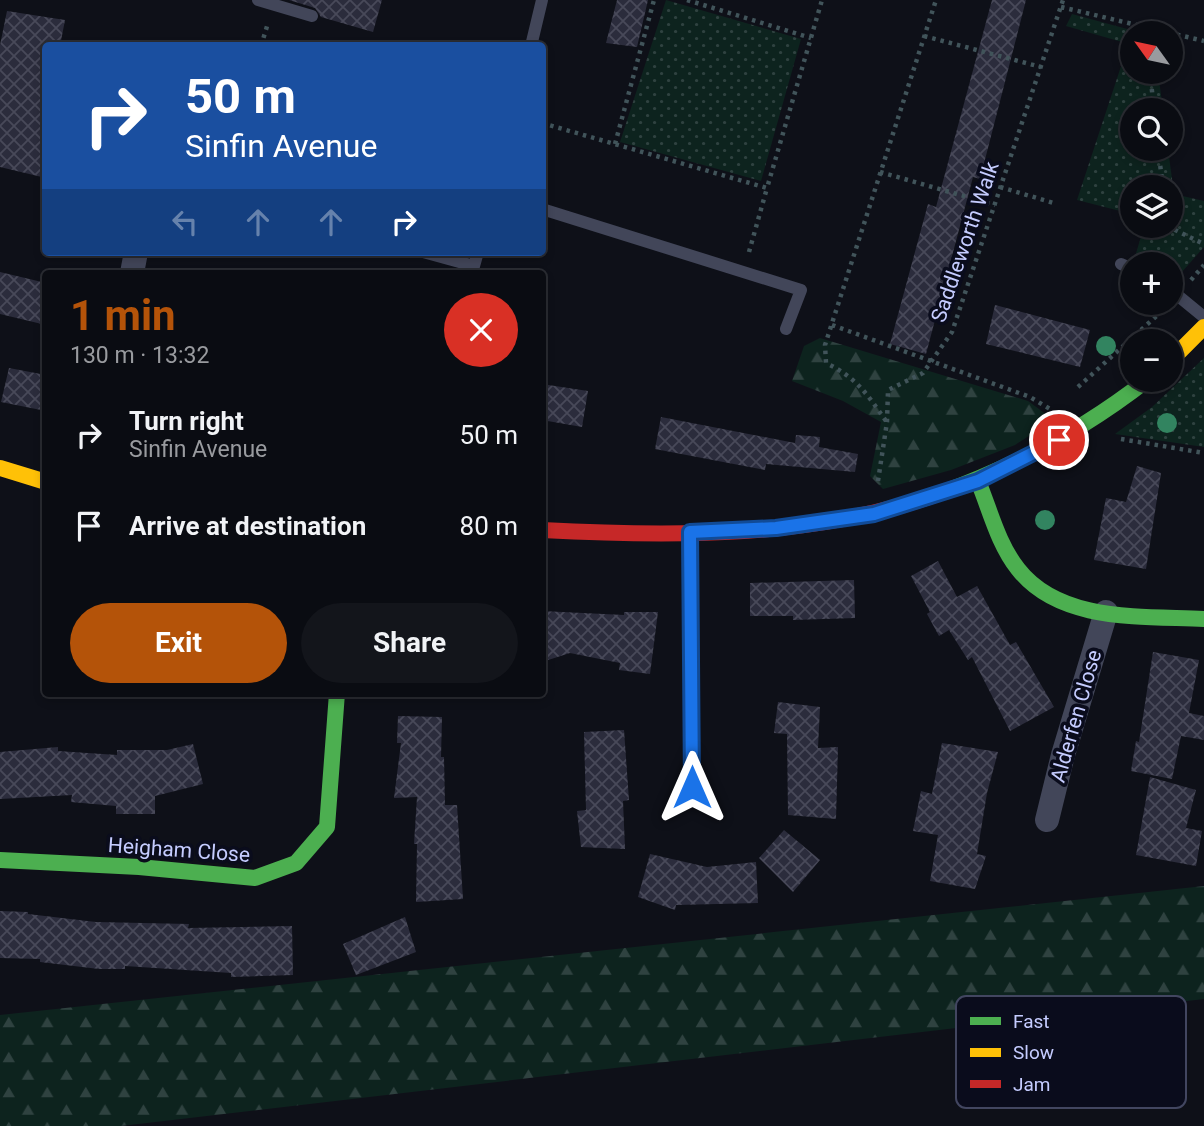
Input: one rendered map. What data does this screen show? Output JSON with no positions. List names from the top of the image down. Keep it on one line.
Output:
{"streets":{"street":["Alderfen Close","Heigham Close"],"path":["Saddleworth Walk"]},"legend":["Fast","Slow","Jam"],"north":"top left","page":{"map_buttons":["+","−"],"turn":["50 m","Sinfin Avenue"],"heading":["1 min","130 m · 13:32"],"list":[{"name":"Turn right","note":"Sinfin Avenue","value":"50 m"},{"name":"Arrive at destination","value":"80 m"}],"buttons":["Exit","Share"]}}
